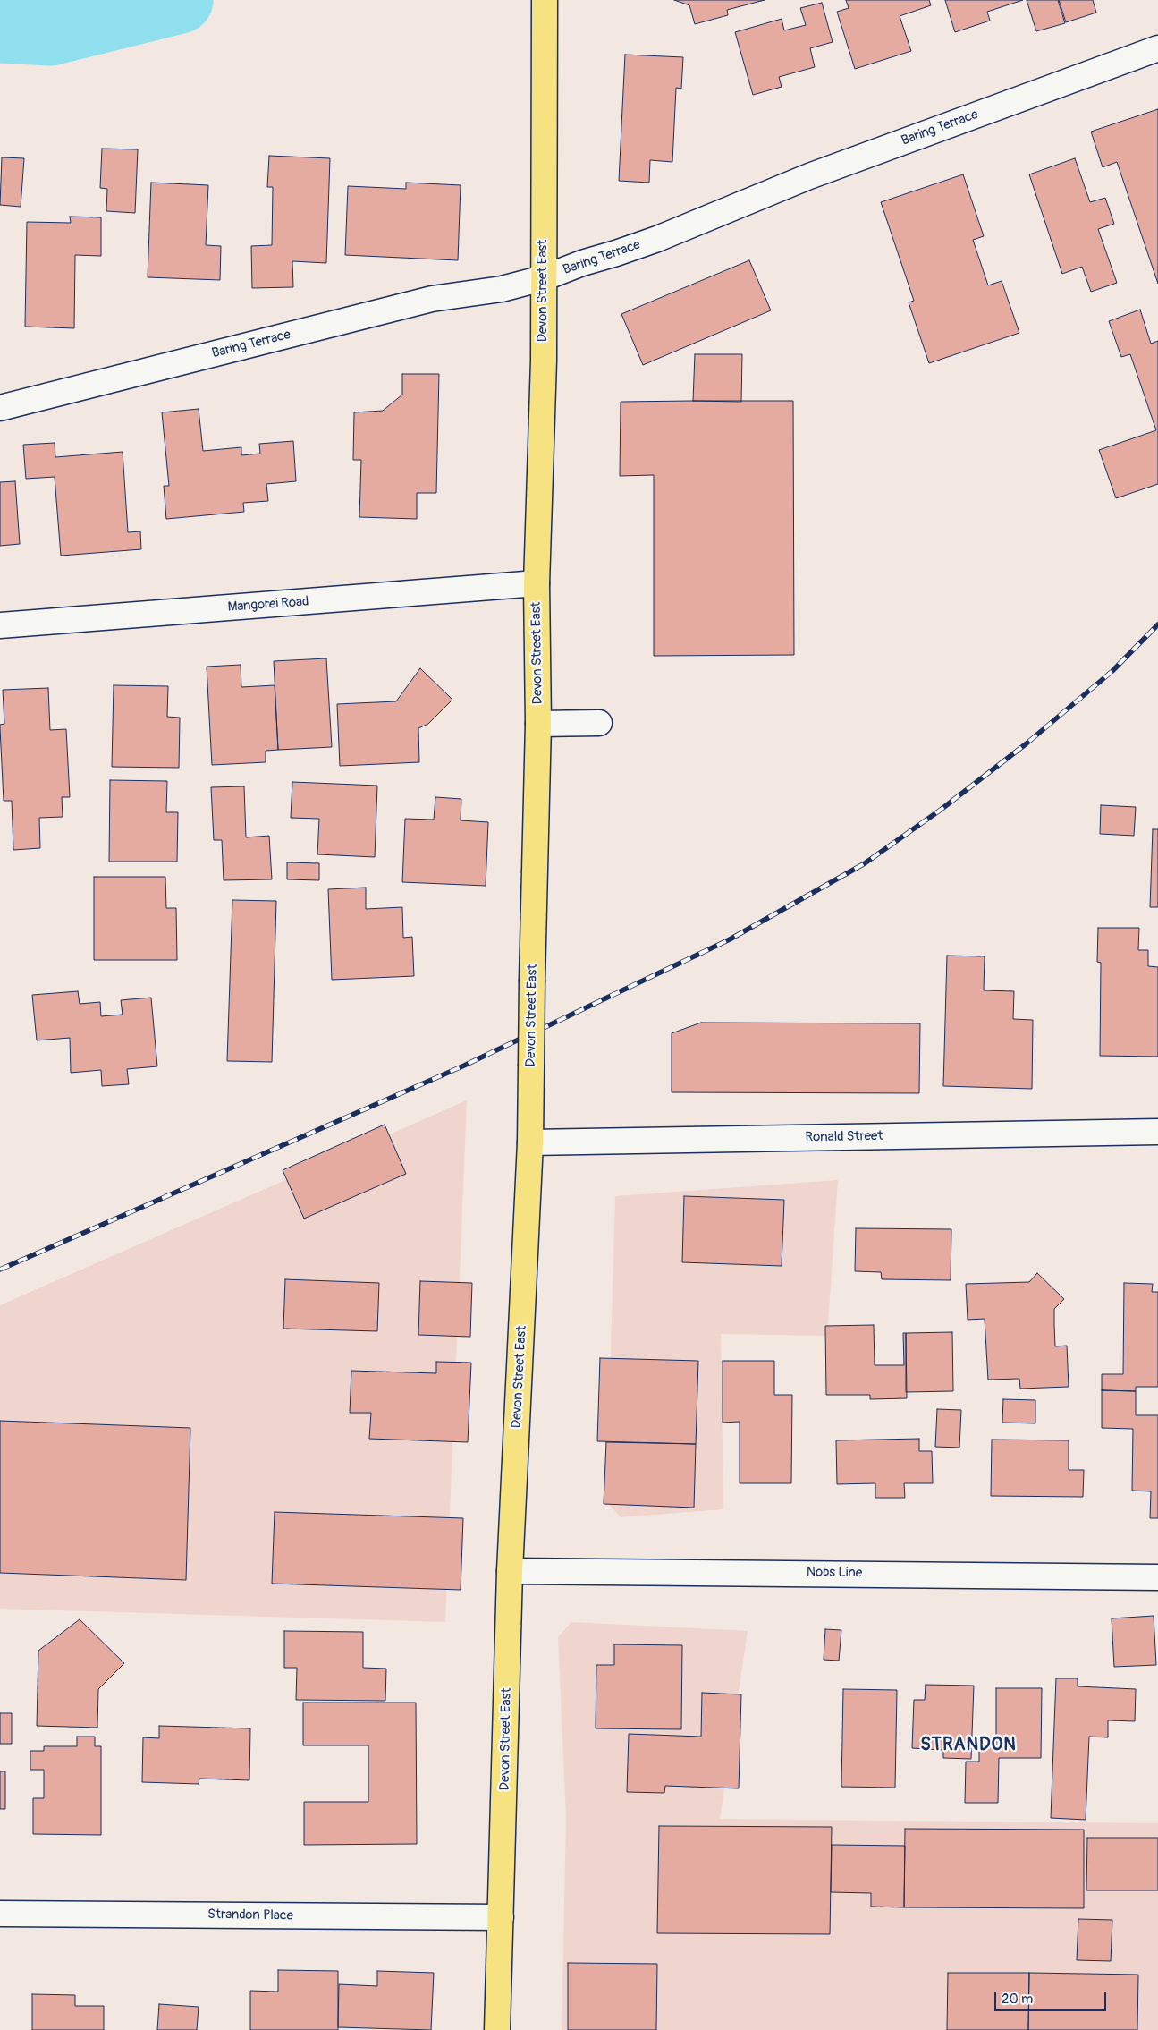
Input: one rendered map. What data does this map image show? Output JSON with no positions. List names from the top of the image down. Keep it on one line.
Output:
{"streets":{"main road":["Devon Street East"],"street":["Baring Terrace","Mangorei Road","Ronald Street","Nobs Line","Strandon Place"]},"crossings":[["Baring Terrace","Devon Street East"],["Devon Street East","Mangorei Road"],["Devon Street East","Ronald Street"],["Devon Street East","Nobs Line"],["Devon Street East","Strandon Place"]],"districts":["STRANDON"],"scale_bar":"20 m"}
